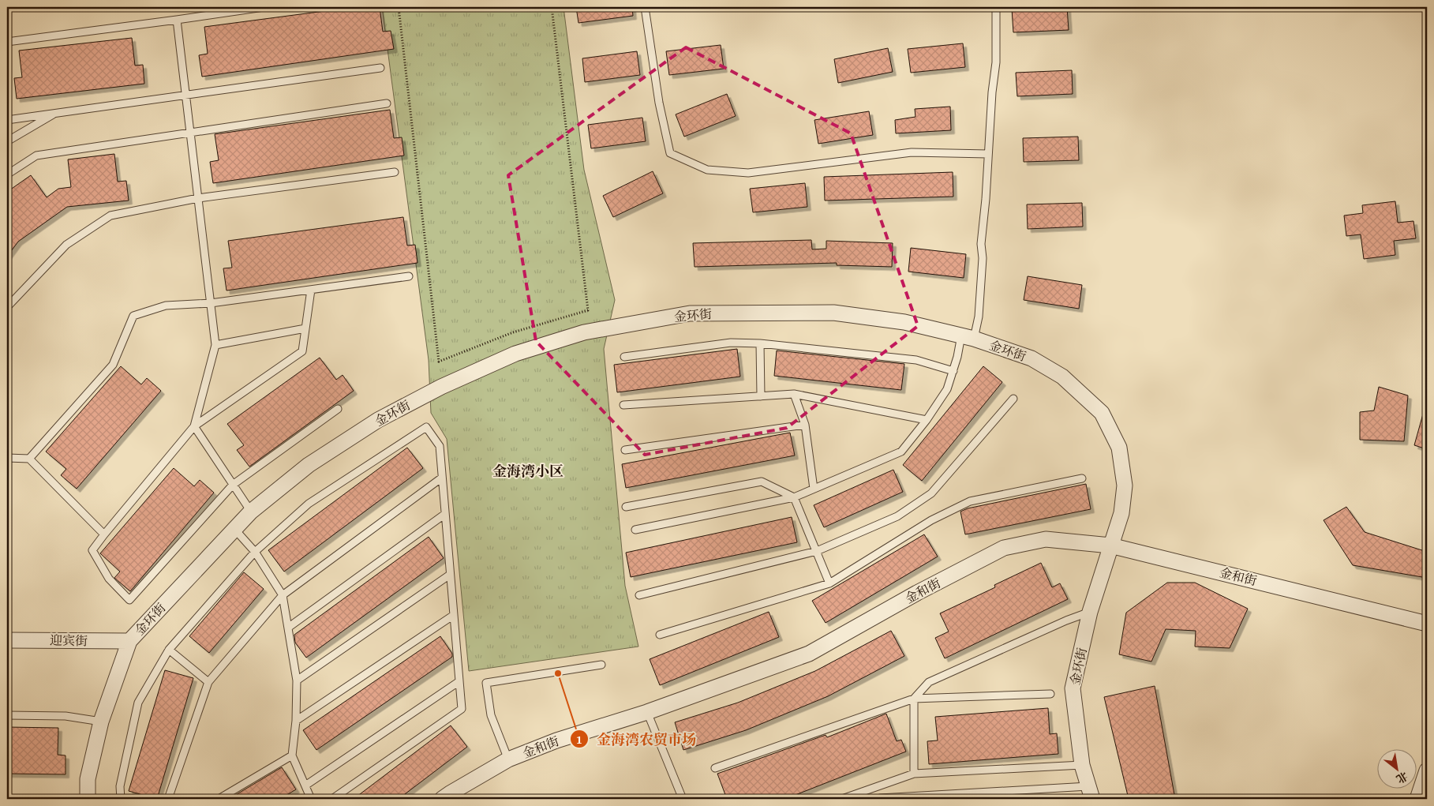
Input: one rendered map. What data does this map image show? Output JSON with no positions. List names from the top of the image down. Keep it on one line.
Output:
{"streets":{"street":["金环街","金和街","迎宾街"]},"crossings":[["金环街","金和街"],["金环街","迎宾街"]],"districts":["金海湾小区"],"places":["金海湾农贸市场"],"north":"bottom right"}
